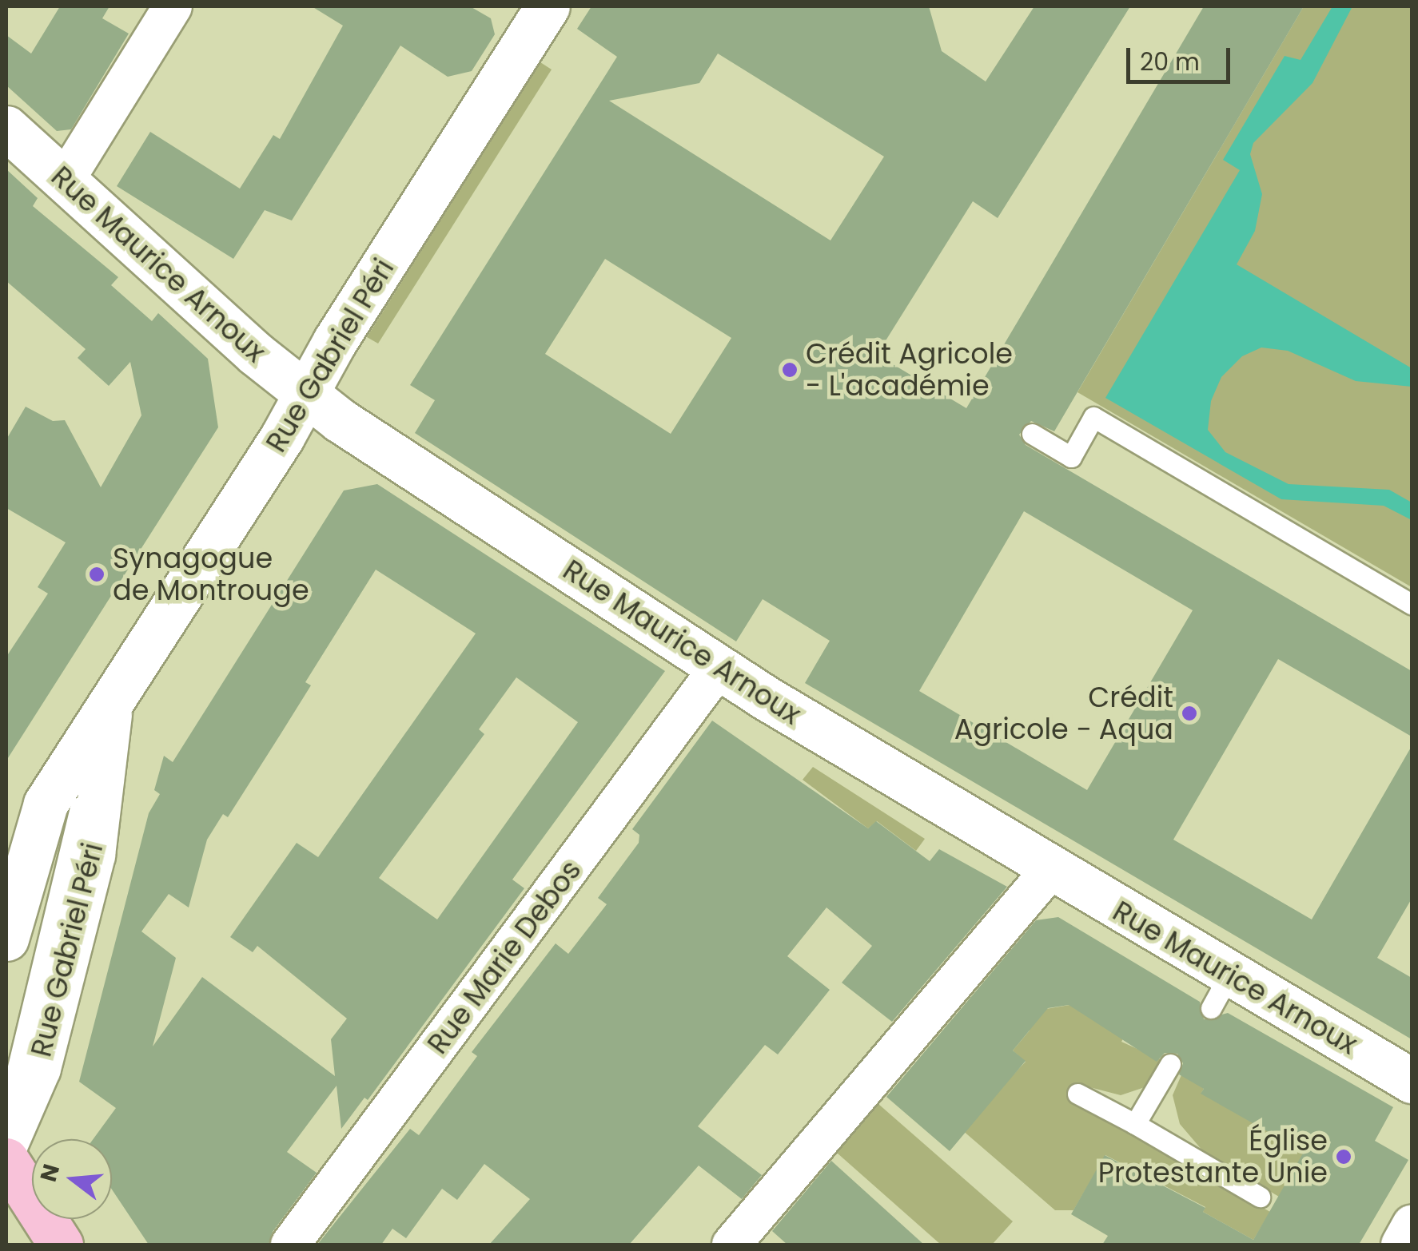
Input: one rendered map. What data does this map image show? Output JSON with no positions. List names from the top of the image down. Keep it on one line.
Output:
{"streets":{"street":["Rue Maurice Arnoux","Rue Gabriel Péri","Rue Marie Debos"]},"crossings":[["Rue Maurice Arnoux","Rue Gabriel Péri"],["Rue Maurice Arnoux","Rue Marie Debos"]],"places":["Crédit Agricole - L'académie","Synagogue de Montrouge","Crédit Agricole − Aqua","Église Protestante Unie"],"scale_bar":"20 m","north":"left"}
